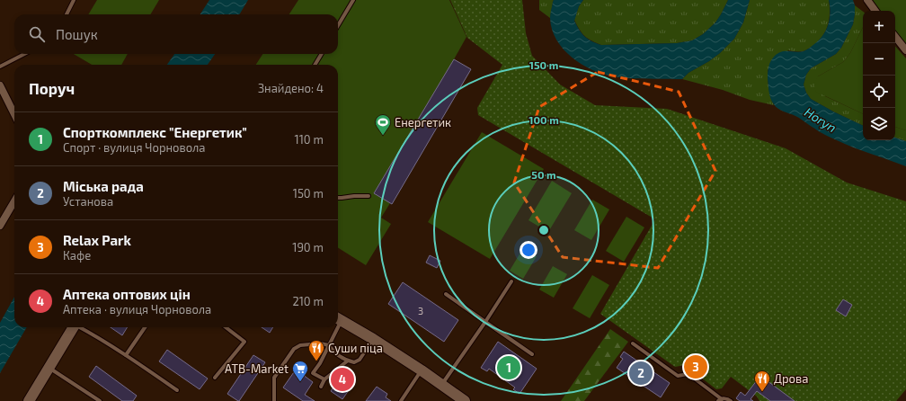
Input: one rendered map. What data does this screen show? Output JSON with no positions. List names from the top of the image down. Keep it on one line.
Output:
{"water":["Horyn"],"places":{"sports":["Енергетик"],"restaurant":["Суши піца","Дрова"],"supermarket":["ATB-Market"]},"house_numbers":["3"],"page":{"map_buttons":["+","−"],"search":"Пошук","heading":["Поруч","Знайдено: 4"],"list":[{"mark":"1","name":"Спорткомплекс \"Енергетик\"","note":"Спорт · вулиця Чорновола","value":"110 m"},{"mark":"2","name":"Міська рада","note":"Установа","value":"150 m"},{"mark":"3","name":"Relax Park","note":"Кафе","value":"190 m"},{"mark":"4","name":"Аптека оптових цін","note":"Аптека · вулиця Чорновола","value":"210 m"}],"pins":["3","1","2","4"]},"rings":["150 m","100 m","50 m"]}
